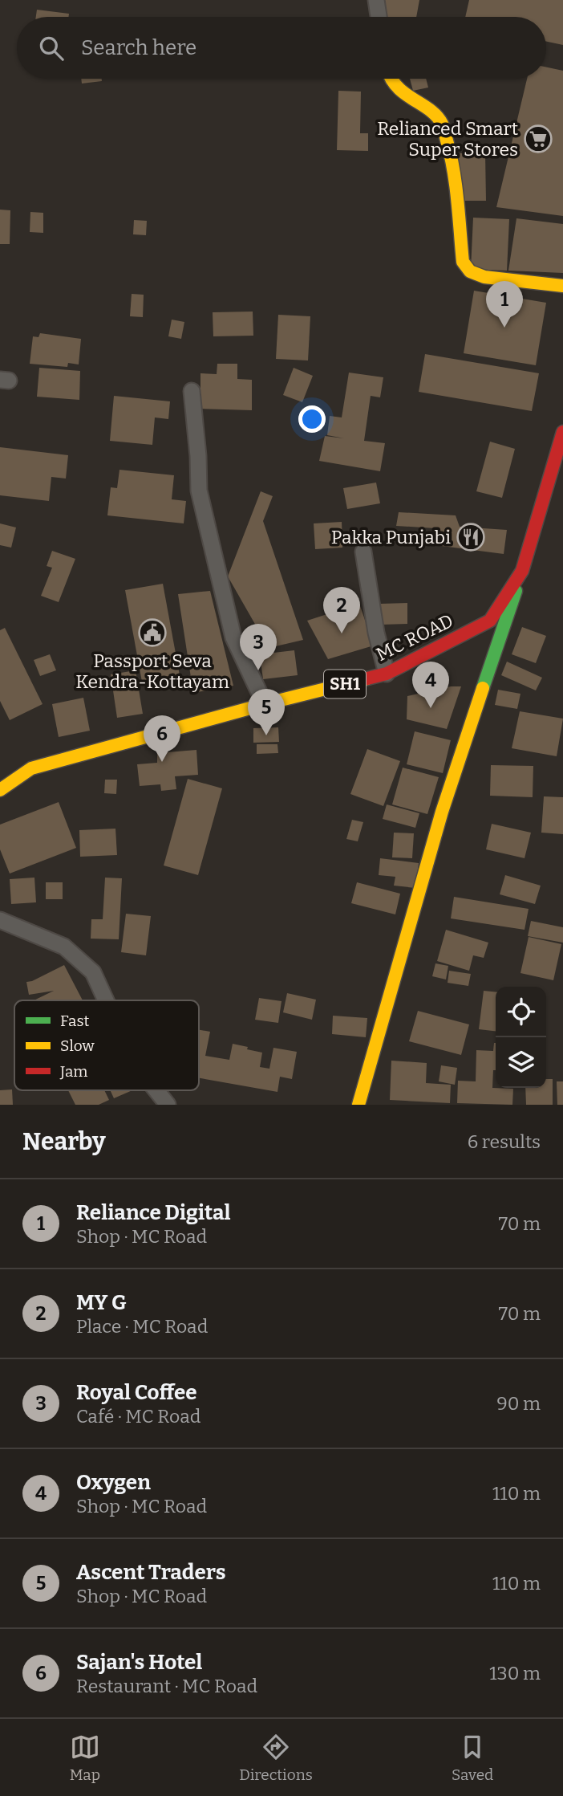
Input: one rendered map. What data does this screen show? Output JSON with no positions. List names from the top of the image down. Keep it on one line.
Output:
{"streets":{"street":["MC ROAD","SH1"]},"places":{"supermarket":["Relianced Smart Super Stores"],"restaurant":["Pakka Punjabi"],"public building":["Passport Seva Kendra-Kottayam"]},"legend":["Fast","Slow","Jam"],"page":{"search":"Search here","pins":["1","2","3","4","5","6"],"heading":["Nearby","6 results"],"list":[{"mark":"1","name":"Reliance Digital","note":"Shop · MC Road","value":"70 m"},{"mark":"2","name":"MY G","note":"Place · MC Road","value":"70 m"},{"mark":"3","name":"Royal Coffee","note":"Café · MC Road","value":"90 m"},{"mark":"4","name":"Oxygen","note":"Shop · MC Road","value":"110 m"},{"mark":"5","name":"Ascent Traders","note":"Shop · MC Road","value":"110 m"},{"mark":"6","name":"Sajan's Hotel","note":"Restaurant · MC Road","value":"130 m"}],"nav":["Map","Directions","Saved"]}}
